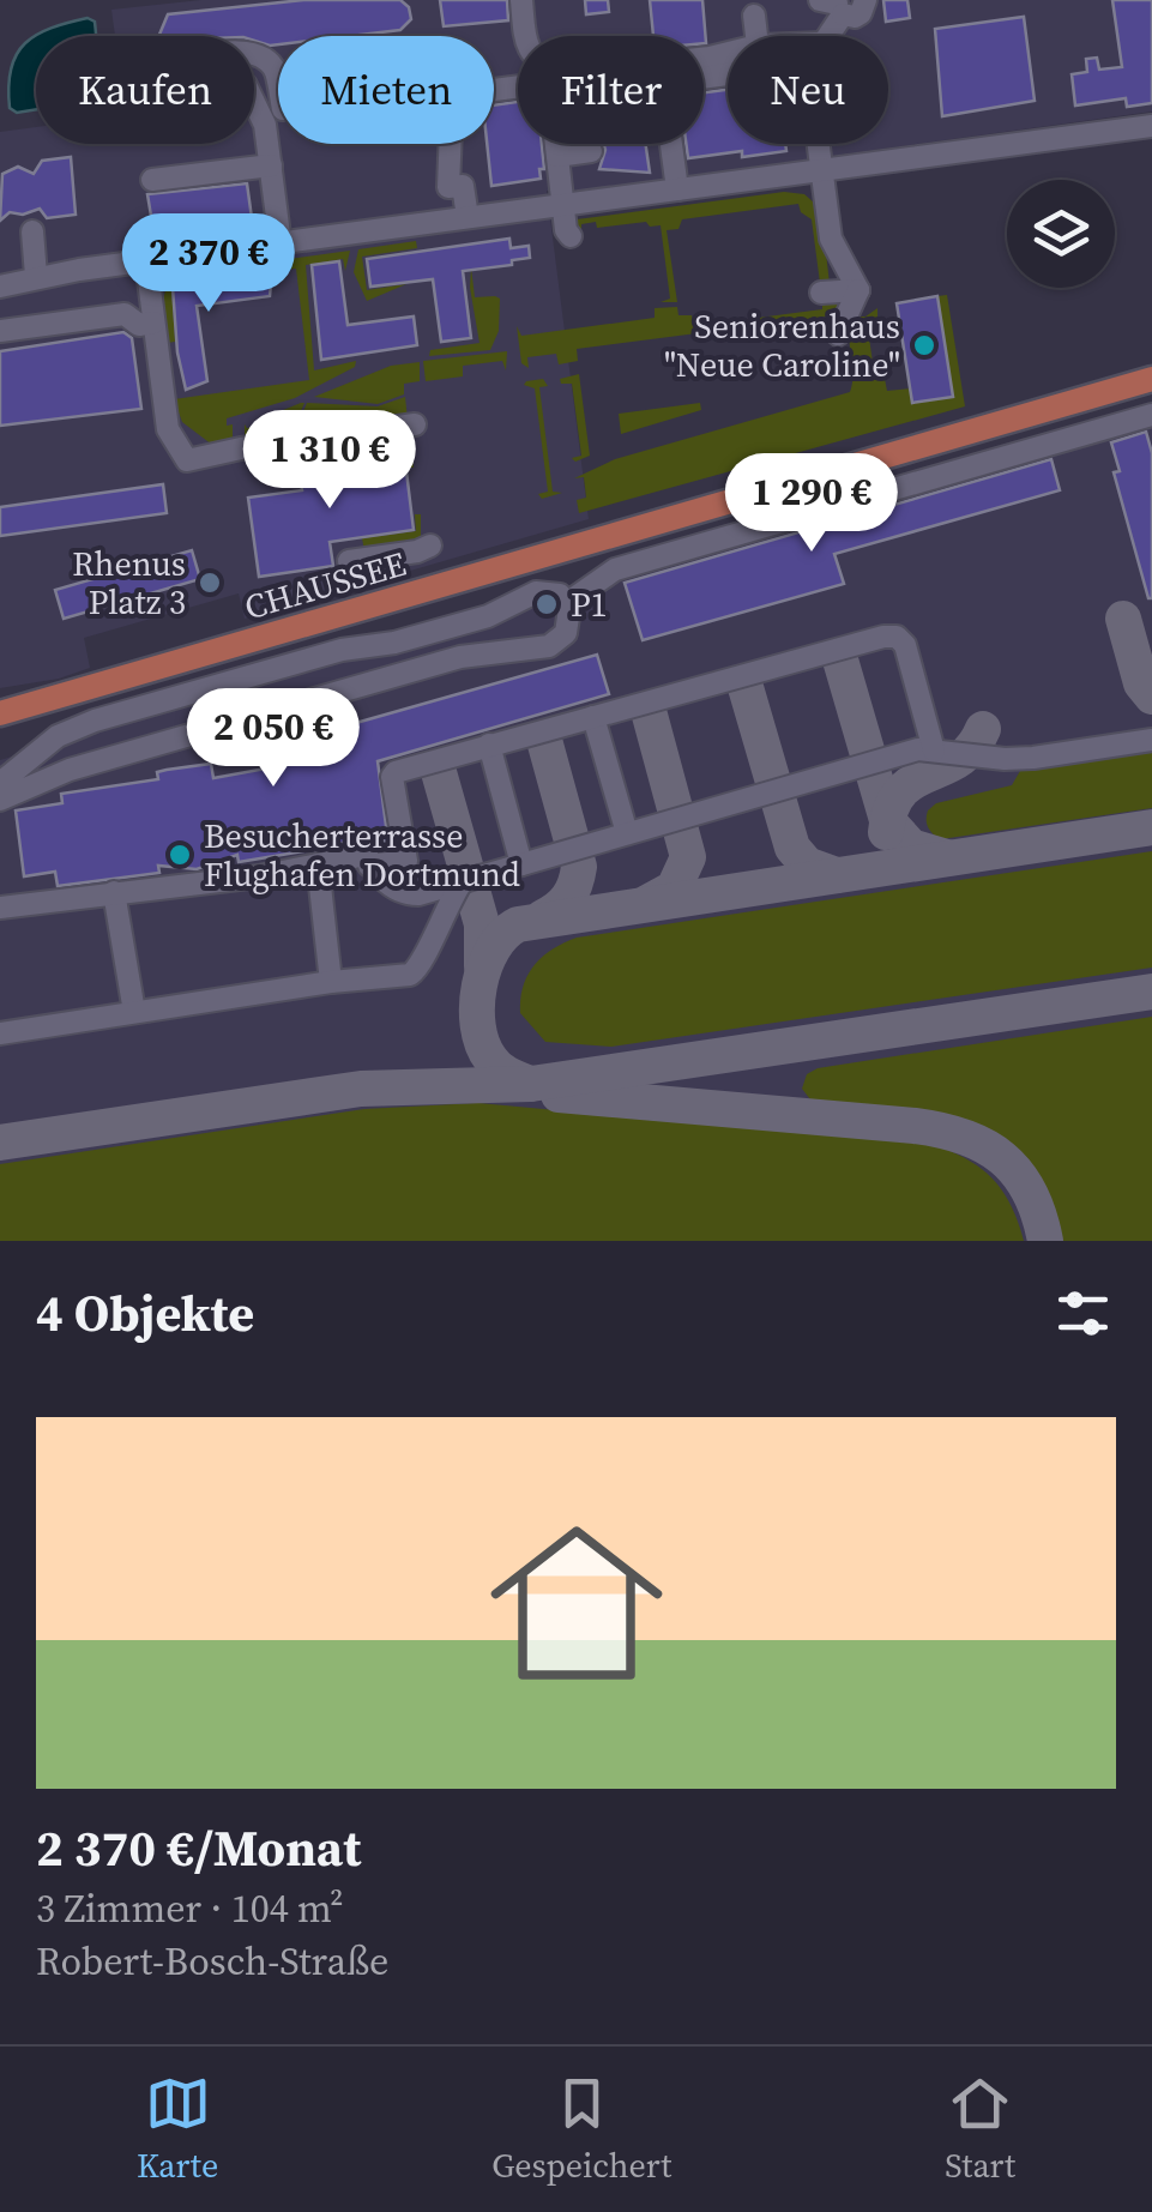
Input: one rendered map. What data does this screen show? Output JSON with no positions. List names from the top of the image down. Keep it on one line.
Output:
{"streets":{"main road":["CHAUSSEE"]},"places":["Seniorenhaus \"Neue Caroline\"","Rhenus Platz 3","P1","Besucherterrasse Flughafen Dortmund"],"page":{"chip":["Kaufen","Mieten","Filter","Neu"],"price":["2 370 €","1 310 €","1 290 €","2 050 €"],"heading":"4 Objekte","list":[{"name":"2 370 €/Monat","note":"3 Zimmer · 104 m² · Robert-Bosch-Straße"}],"tabs":["Karte","Gespeichert","Start"]}}
